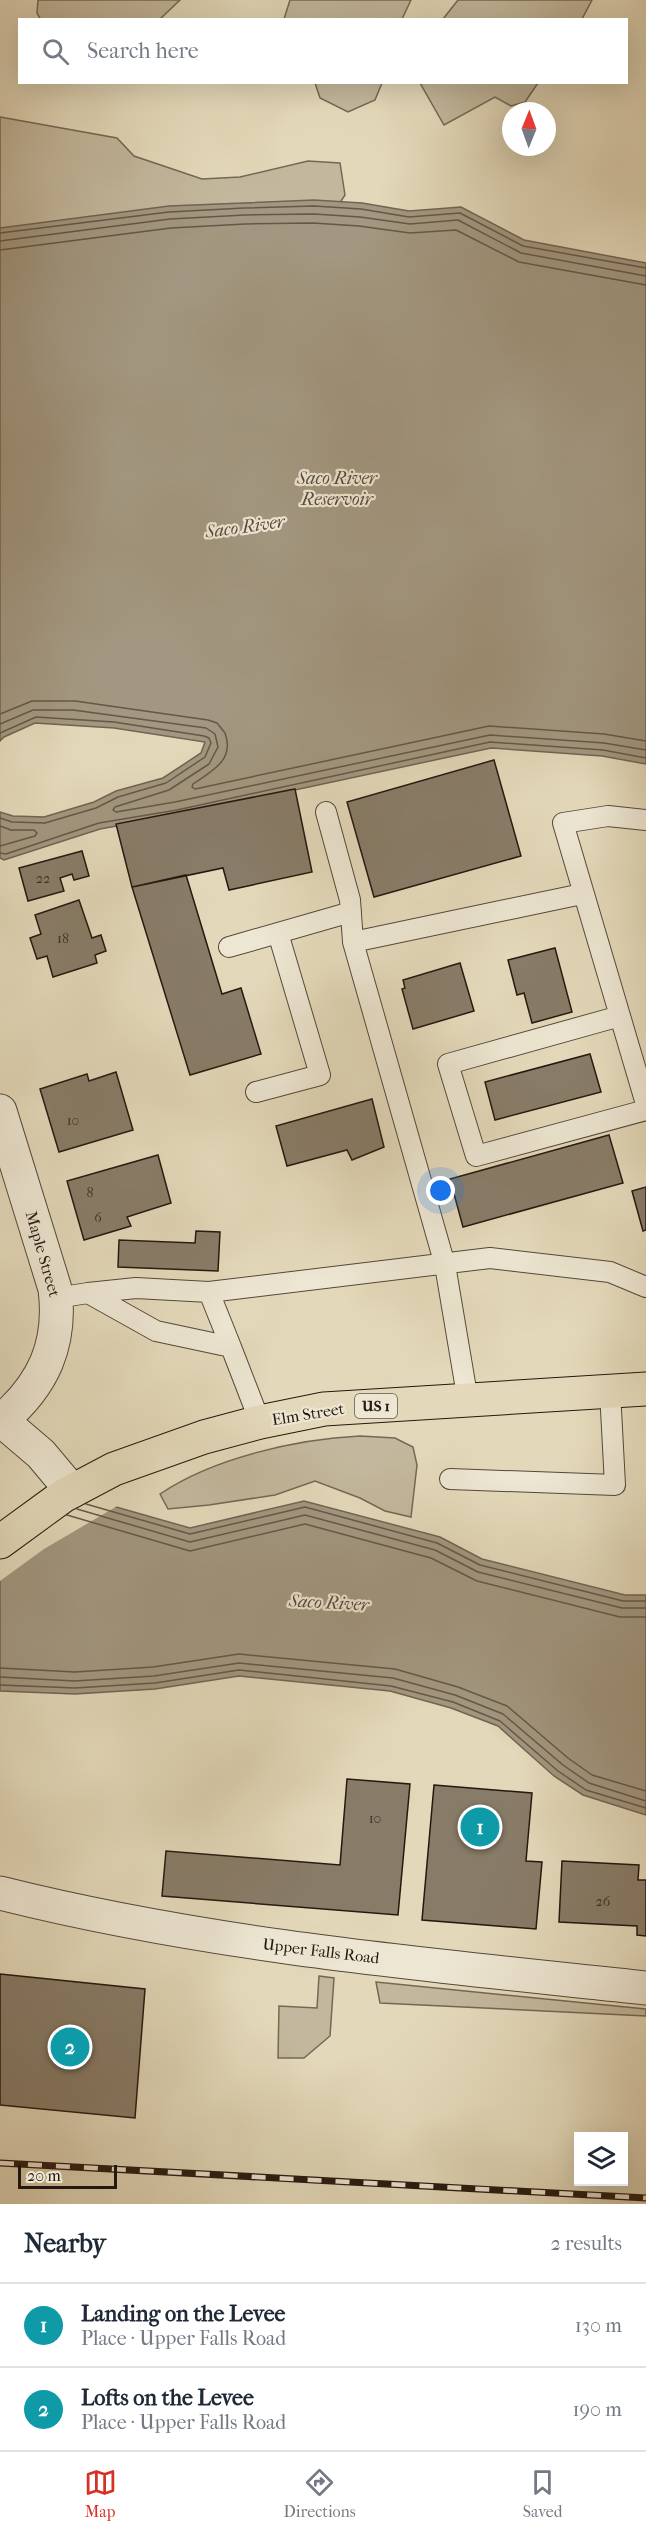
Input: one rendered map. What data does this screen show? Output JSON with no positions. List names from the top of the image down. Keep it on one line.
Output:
{"streets":{"main road":["US 1","Elm Street"],"street":["Maple Street","Upper Falls Road"]},"water":["Saco River Reservoir","Saco River"],"house_numbers":["22","18","10","8","6","10","26"],"scale_bar":"20 m","north":"top","page":{"search":"Search here","pins":["1","2"],"scale":"20 m","heading":["Nearby","2 results"],"list":[{"mark":"1","name":"Landing on the Levee","note":"Place · Upper Falls Road","value":"130 m"},{"mark":"2","name":"Lofts on the Levee","note":"Place · Upper Falls Road","value":"190 m"}],"nav":["Map","Directions","Saved"]}}
